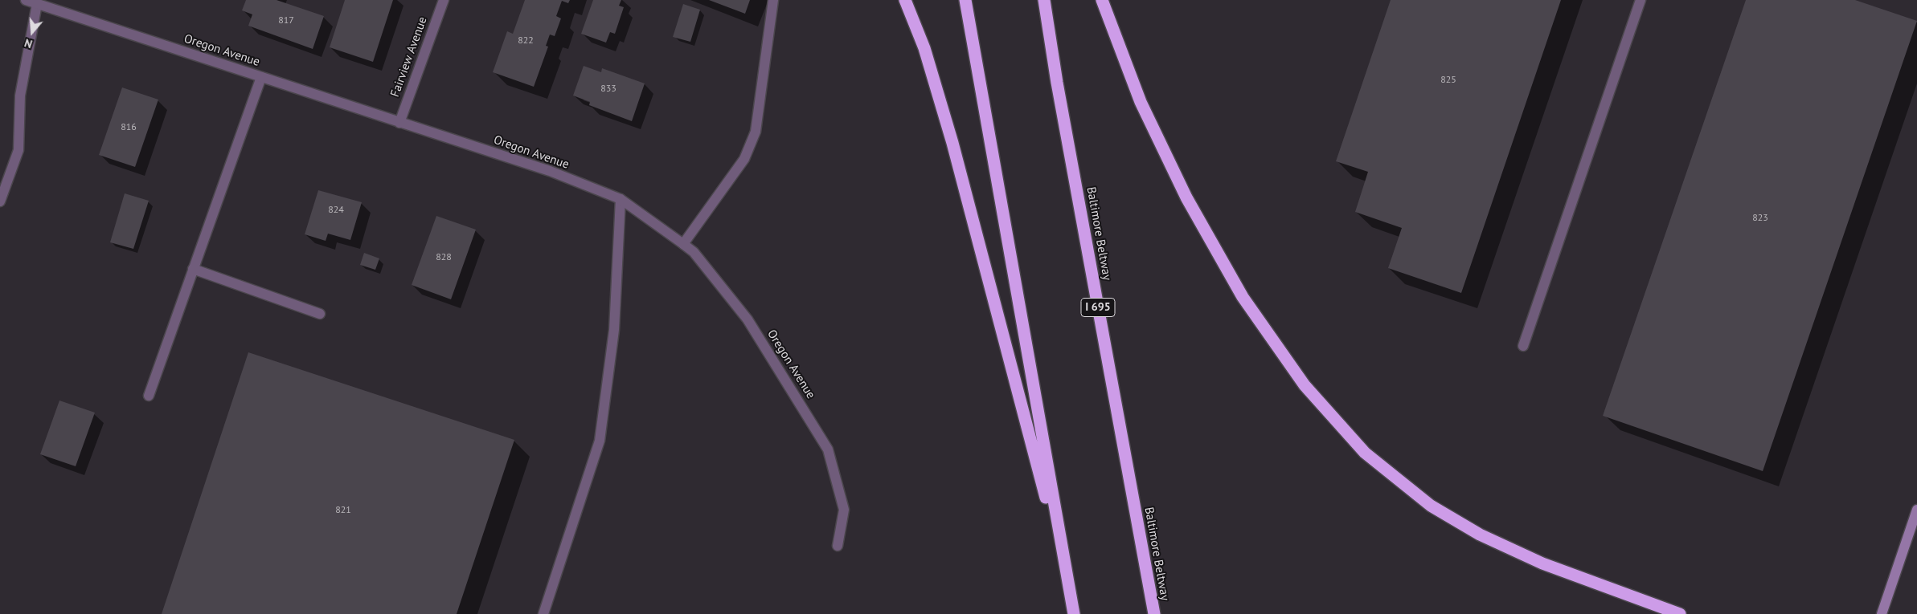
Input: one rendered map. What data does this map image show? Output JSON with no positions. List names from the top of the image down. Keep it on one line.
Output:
{"streets":{"highway":["Baltimore Beltway","I 695"],"street":["Oregon Avenue","Fairview Avenue"]},"crossings":[["Oregon Avenue","Fairview Avenue"]],"house_numbers":["817","822","825","833","816","824","823","828","821"],"north":"bottom"}
